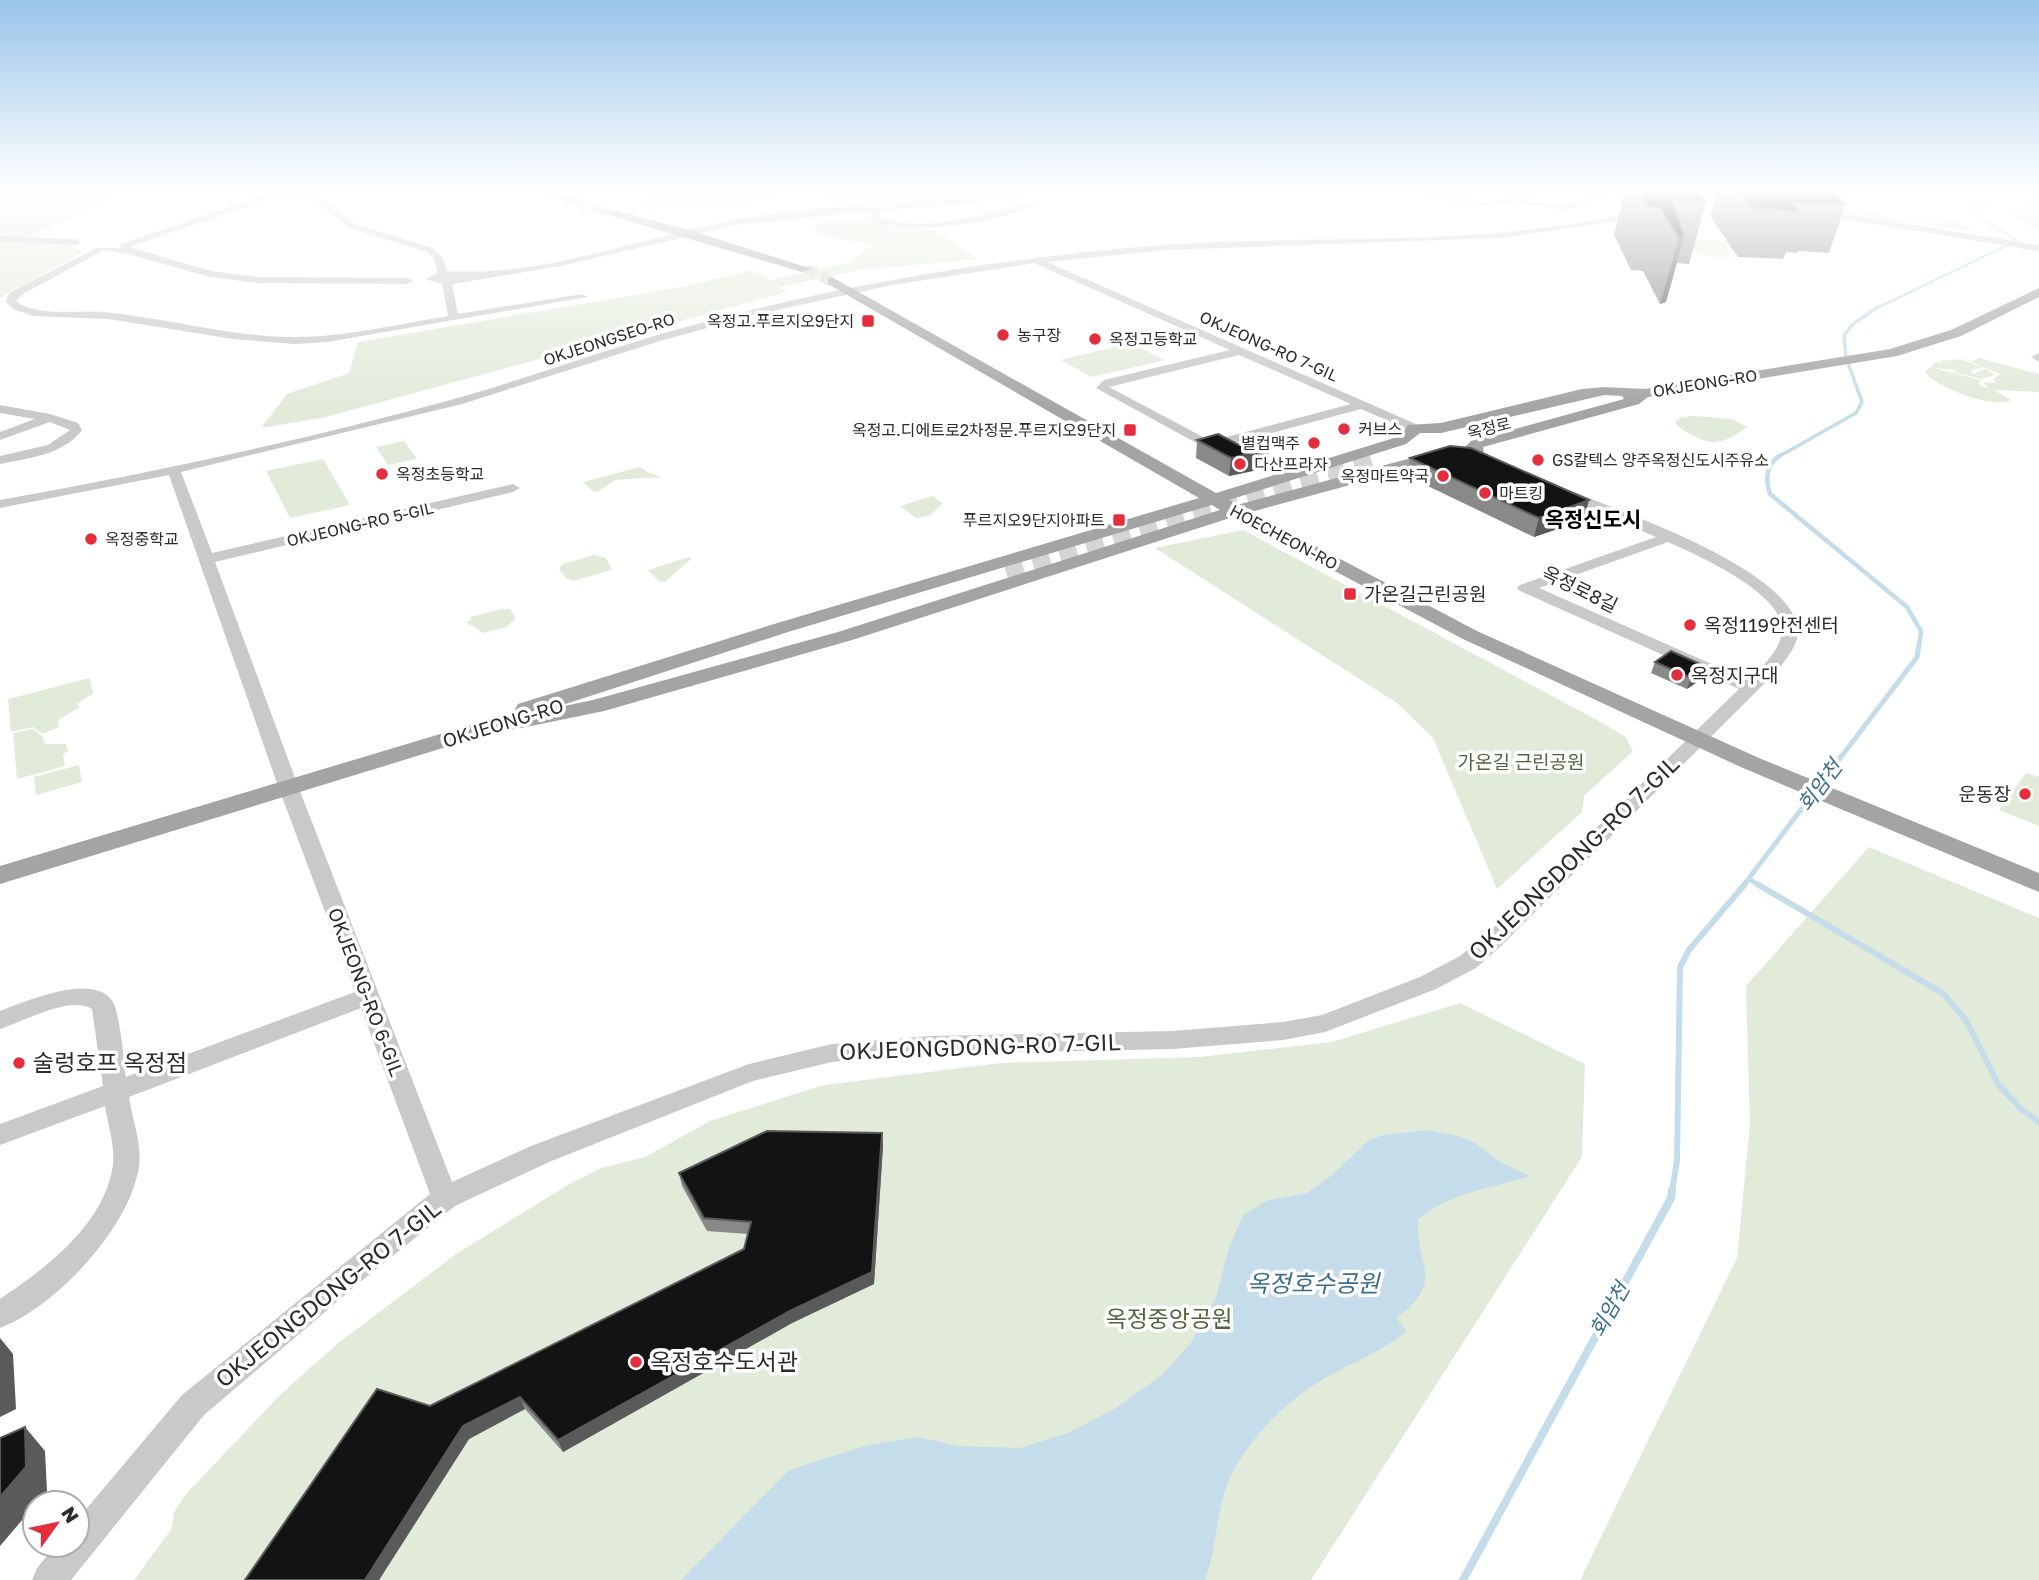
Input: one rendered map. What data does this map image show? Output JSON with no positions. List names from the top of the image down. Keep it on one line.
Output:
{"streets":{"main road":["OKJEONG-RO","HOECHEON-RO"],"street":["OKJEONGSEO-RO","OKJEONG-RO 7-GIL","OKJEONG-RO 5-GIL","옥정로8길","OKJEONGDONG-RO 7-GIL","OKJEONG-RO 6-GIL"]},"crossings":[["OKJEONGSEO-RO","HOECHEON-RO"],["OKJEONG-RO","OKJEONG-RO 6-GIL"],["HOECHEON-RO","OKJEONGDONG-RO 7-GIL"],["옥정로8길","OKJEONGDONG-RO 7-GIL"],["OKJEONGDONG-RO 7-GIL","OKJEONG-RO 6-GIL"]],"districts":["옥정신도시"],"water":["회암천","옥정호수공원"],"parks":["가온길 근린공원","옥정중앙공원"],"places":{"transit":["옥정고.푸르지오9단지","옥정고.디에트로2차정문.푸르지오9단지","푸르지오9단지아파트","가온길근린공원"],"other":["농구장","옥정고등학교","커브스","별컵맥주","GS칼텍스 양주옥정신도시주유소","다산프라자","옥정초등학교","옥정마트약국","마트킹","옥정중학교","옥정119안전센터","옥정지구대","운동장","술렁호프 옥정점","옥정호수도서관"]},"north":"top right"}
